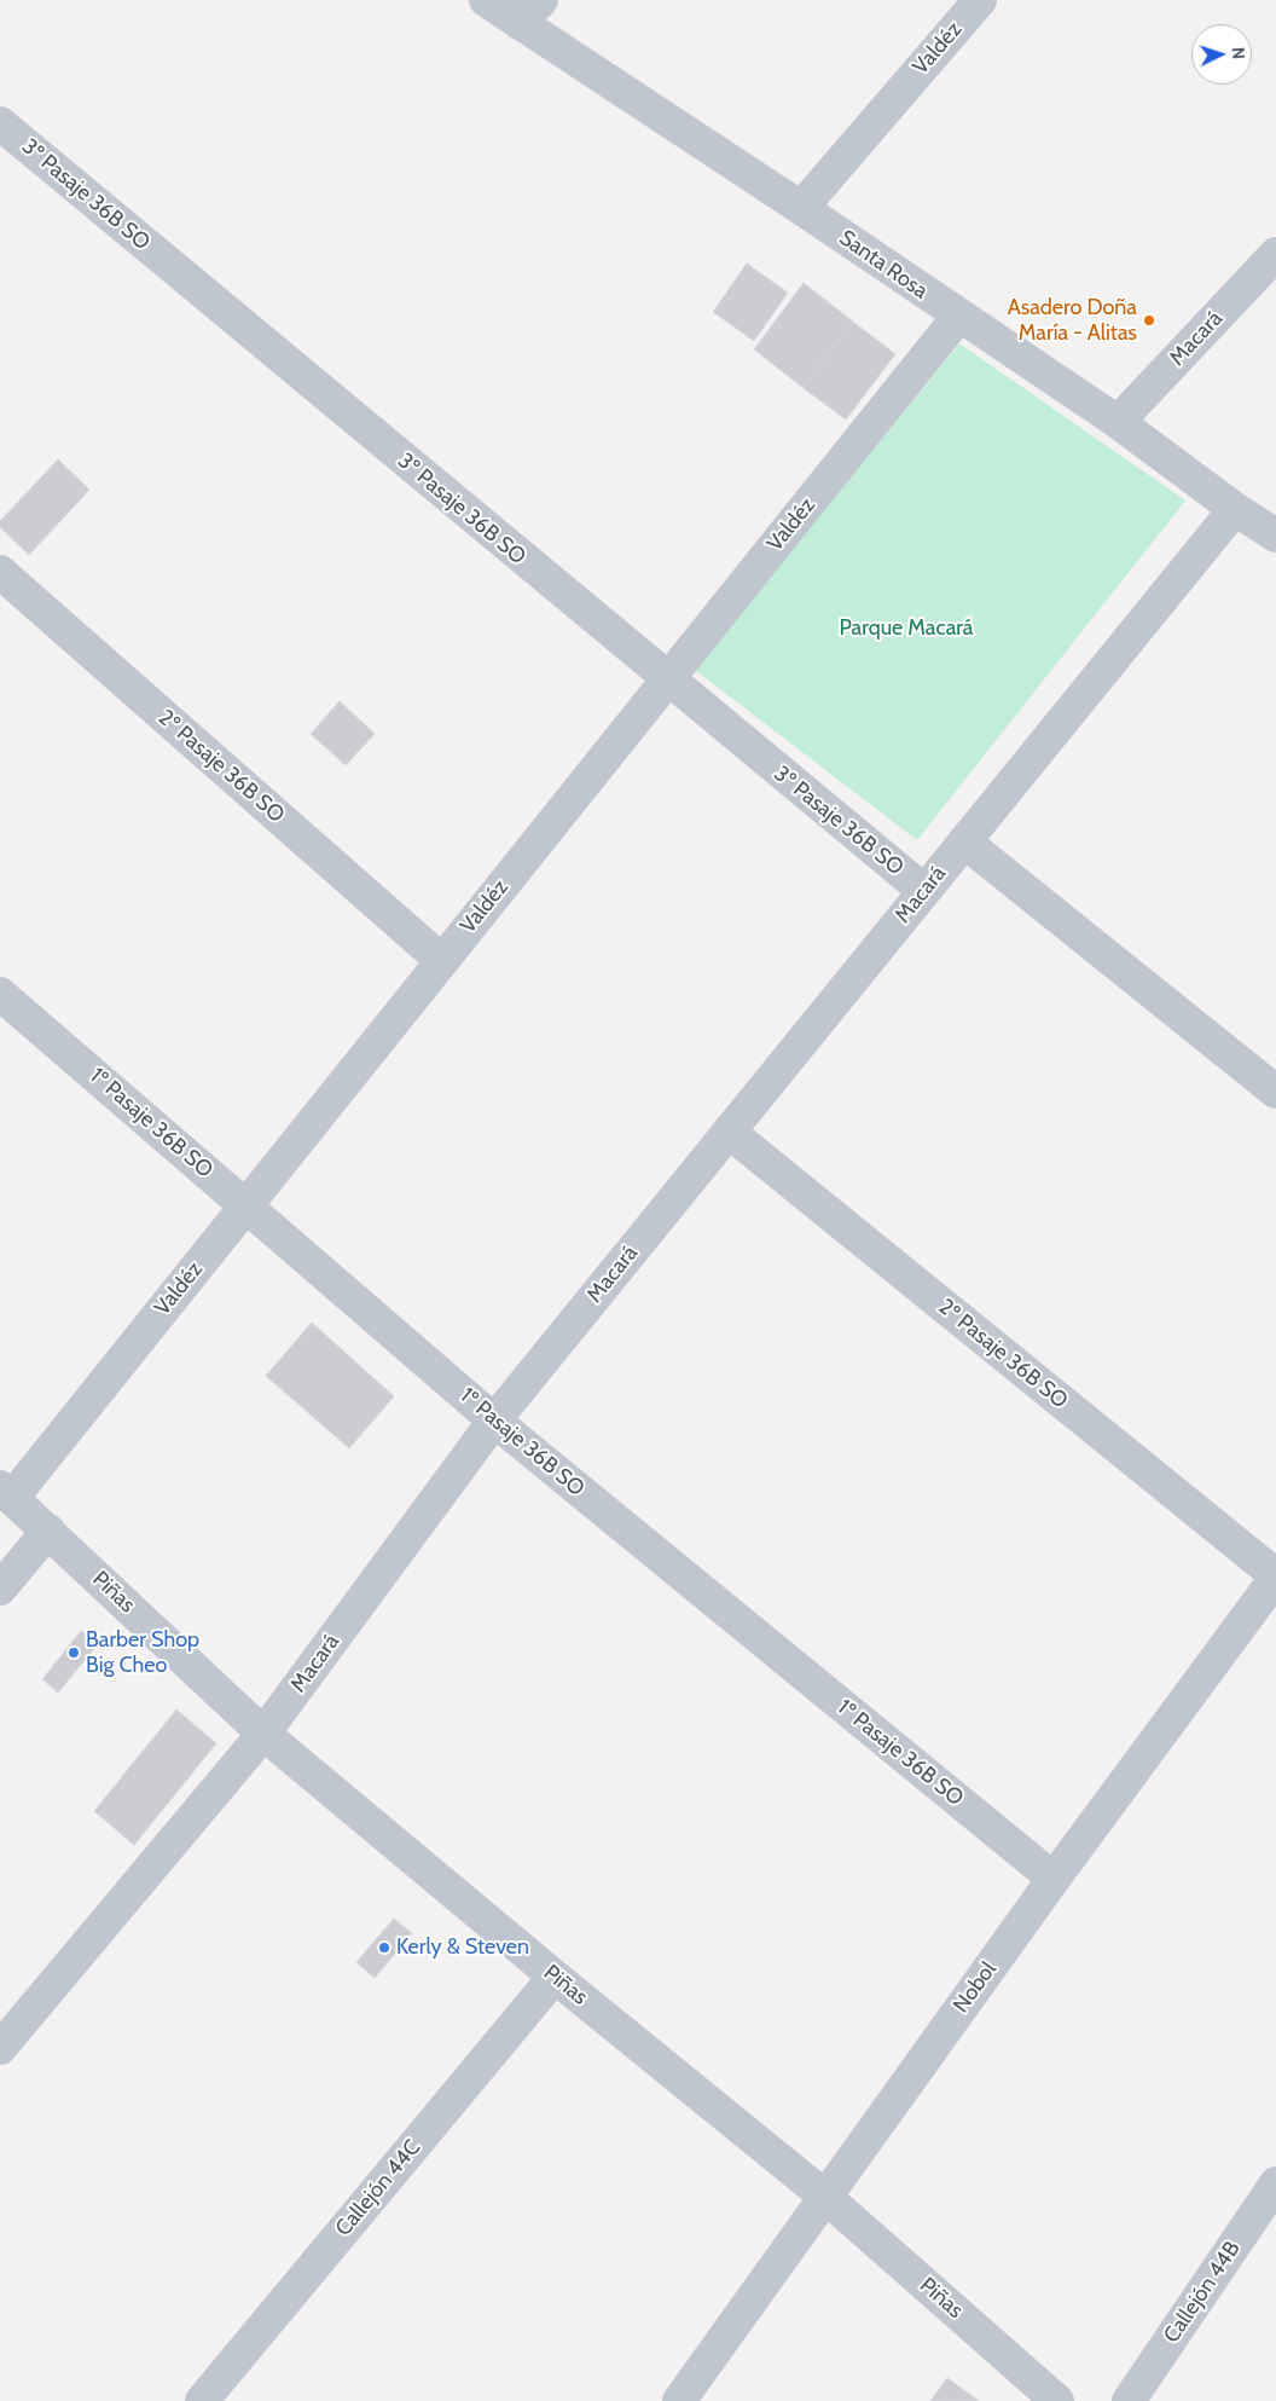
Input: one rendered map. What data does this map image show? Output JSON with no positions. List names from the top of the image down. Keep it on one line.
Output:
{"streets":{"street":["Valdéz","3º Pasaje 36B SO","Santa Rosa","Macará","2º Pasaje 36B SO","1º Pasaje 36B SO","Piñas","Nobol","Callejón 44C","Callejón 44B"]},"crossings":[["Valdéz","3º Pasaje 36B SO"],["Valdéz","Santa Rosa"],["Valdéz","2º Pasaje 36B SO"],["Valdéz","1º Pasaje 36B SO"],["Valdéz","Piñas"],["3º Pasaje 36B SO","Macará"],["Santa Rosa","Macará"],["Macará","2º Pasaje 36B SO"],["Macará","1º Pasaje 36B SO"],["Macará","Piñas"],["2º Pasaje 36B SO","Nobol"],["1º Pasaje 36B SO","Nobol"],["Piñas","Nobol"],["Piñas","Callejón 44C"]],"parks":["Parque Macará"],"places":["Asadero Doña María - Alitas","Barber Shop Big Cheo","Kerly & Steven"],"north":"right"}
